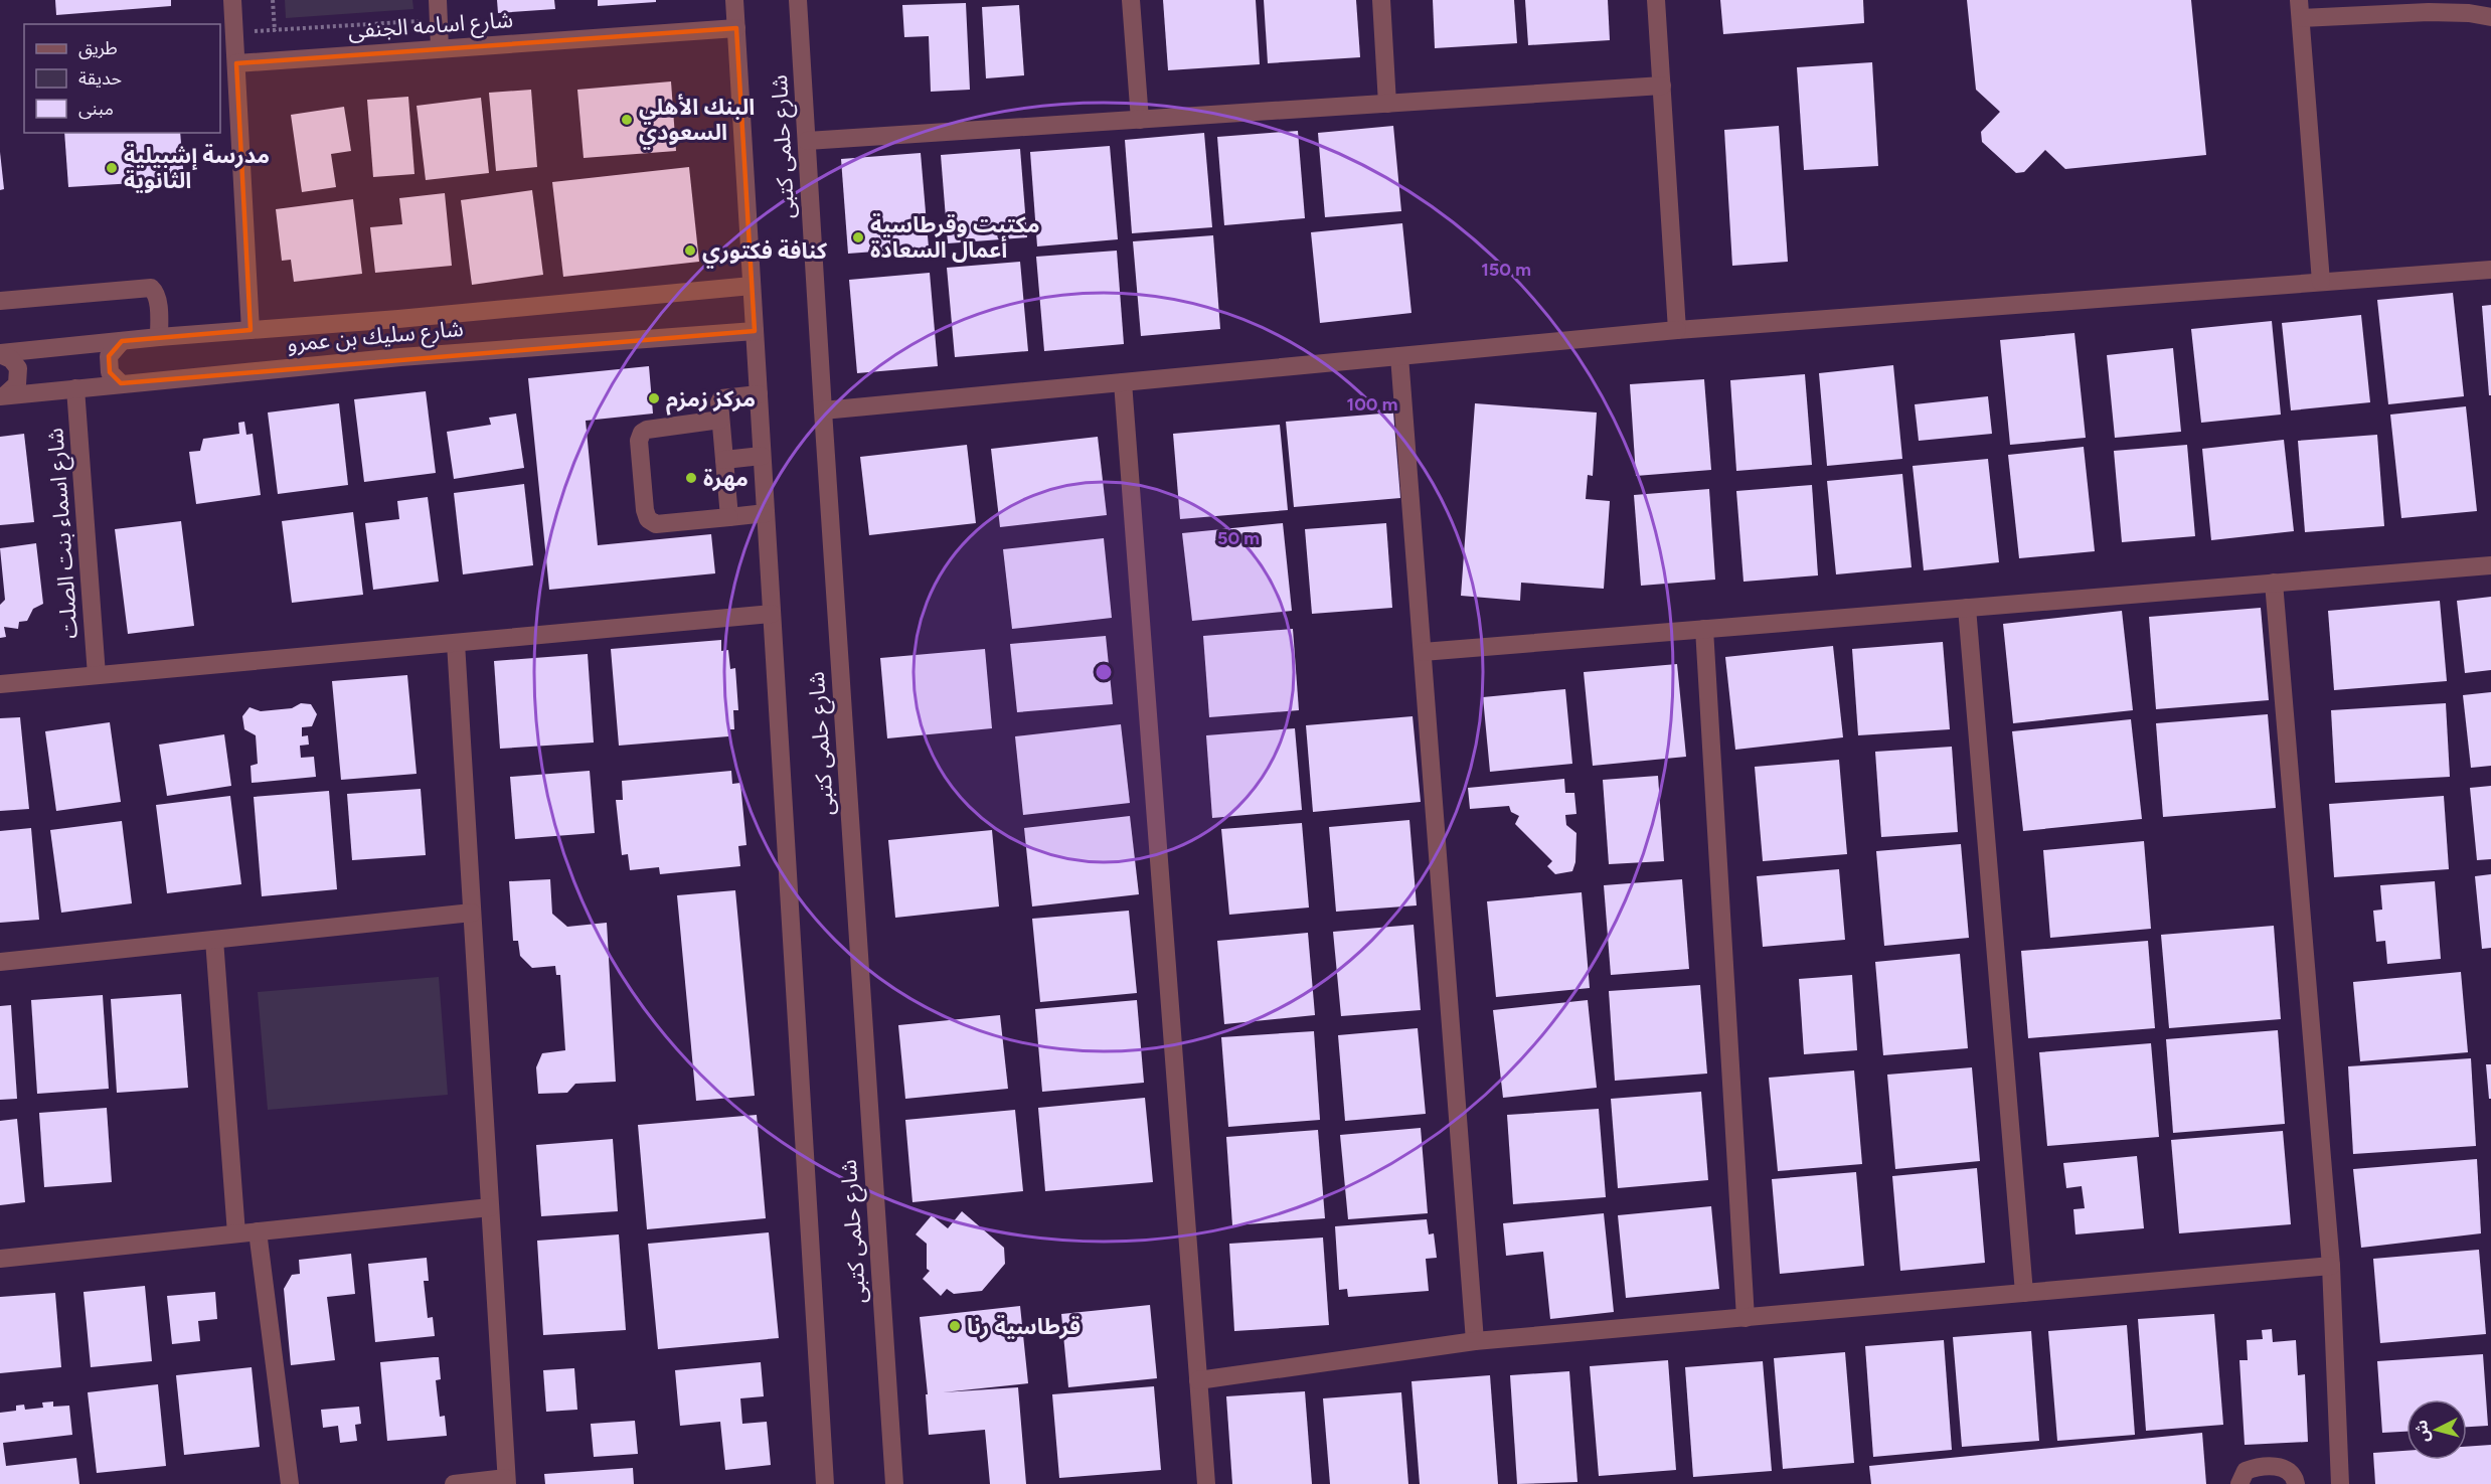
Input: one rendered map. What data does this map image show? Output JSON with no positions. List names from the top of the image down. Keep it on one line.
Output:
{"streets":{"street":["شارع اسامه الجنفى","شارع حلمى كتبى","شارع سليك بن عمرو","شارع اسماء بنت الصلت"]},"crossings":[["شارع اسامه الجنفى","شارع حلمى كتبى"],["شارع حلمى كتبى","شارع سليك بن عمرو"],["شارع سليك بن عمرو","شارع اسماء بنت الصلت"]],"places":["البنك الأهلي السعودي","مدرسة إشبيلية الثانوية","مكتبت وقرطاسية أعمال السعادة","كنافة فكتوري","مركز زمزم","مهرة","قرطاسية رنا"],"legend":["طريق","حديقة","مبنى"],"north":"left","rings":["150 m","100 m","50 m"]}
